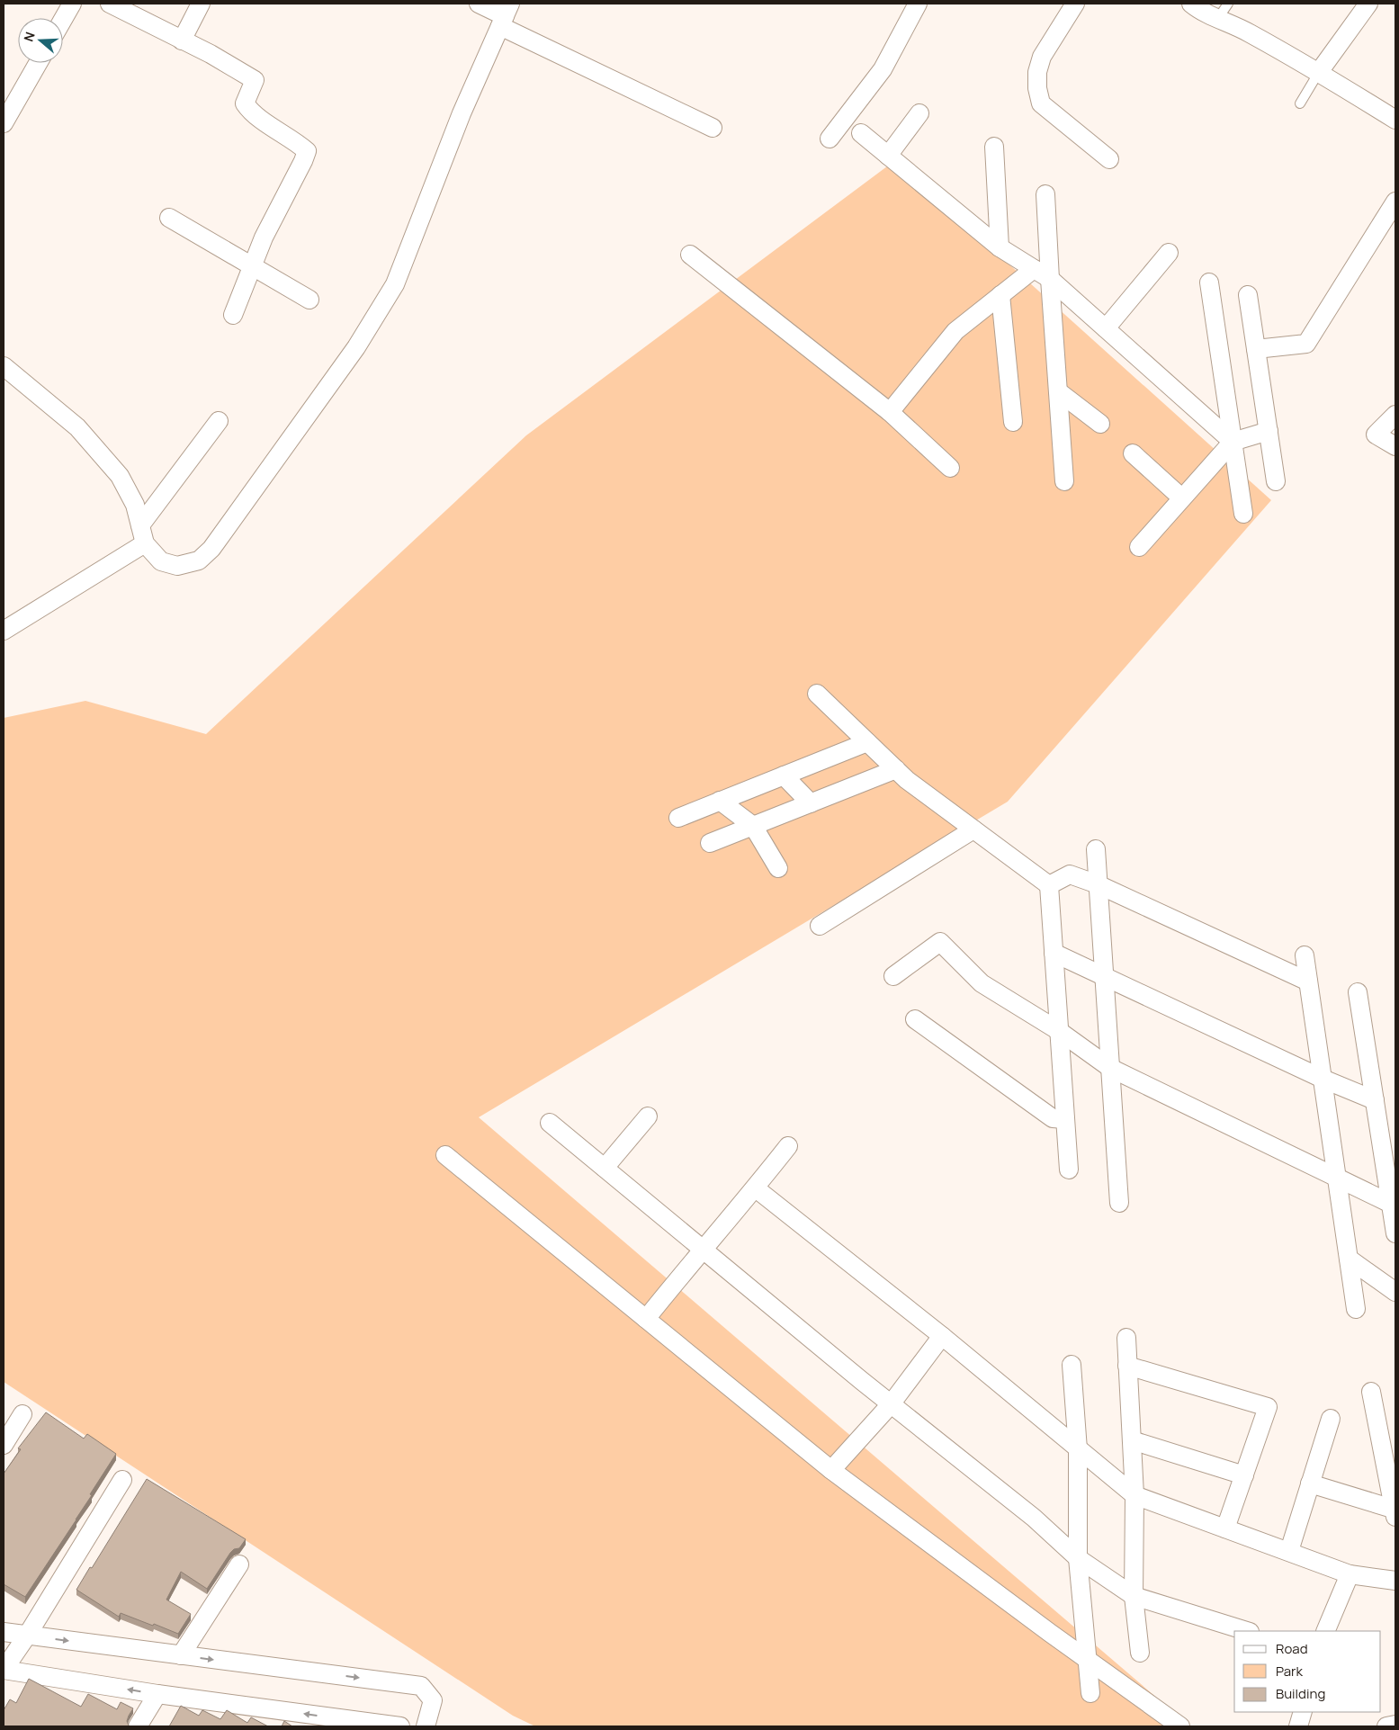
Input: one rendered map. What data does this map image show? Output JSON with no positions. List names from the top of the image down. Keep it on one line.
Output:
{"legend":["Road","Park","Building"],"north":"left"}
